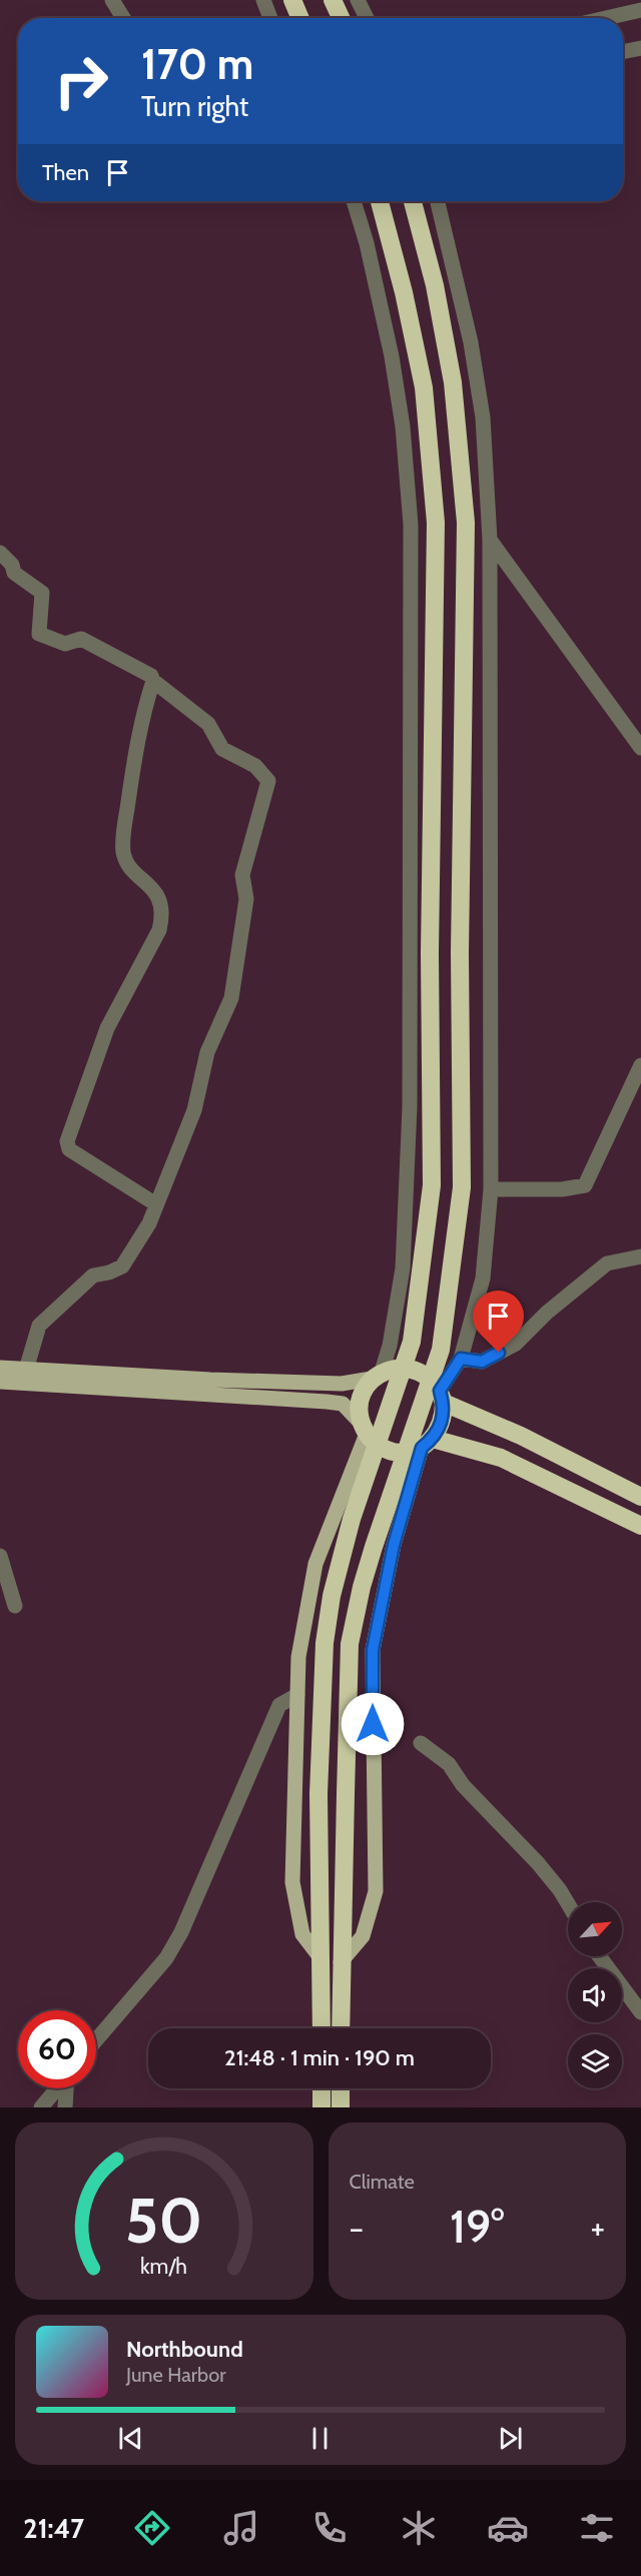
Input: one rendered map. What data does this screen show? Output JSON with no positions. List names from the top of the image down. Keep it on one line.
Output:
{"north":"top right","page":{"turn":["170 m","Turn right"],"then":"Then","limit":"60","trip":"21:48 · 1 min · 190 m","tile":"Climate","heat":["−","19°","+"],"song":["Northbound","June Harbor"],"tabs":"21:47","gauge":["50","km/h"]}}
